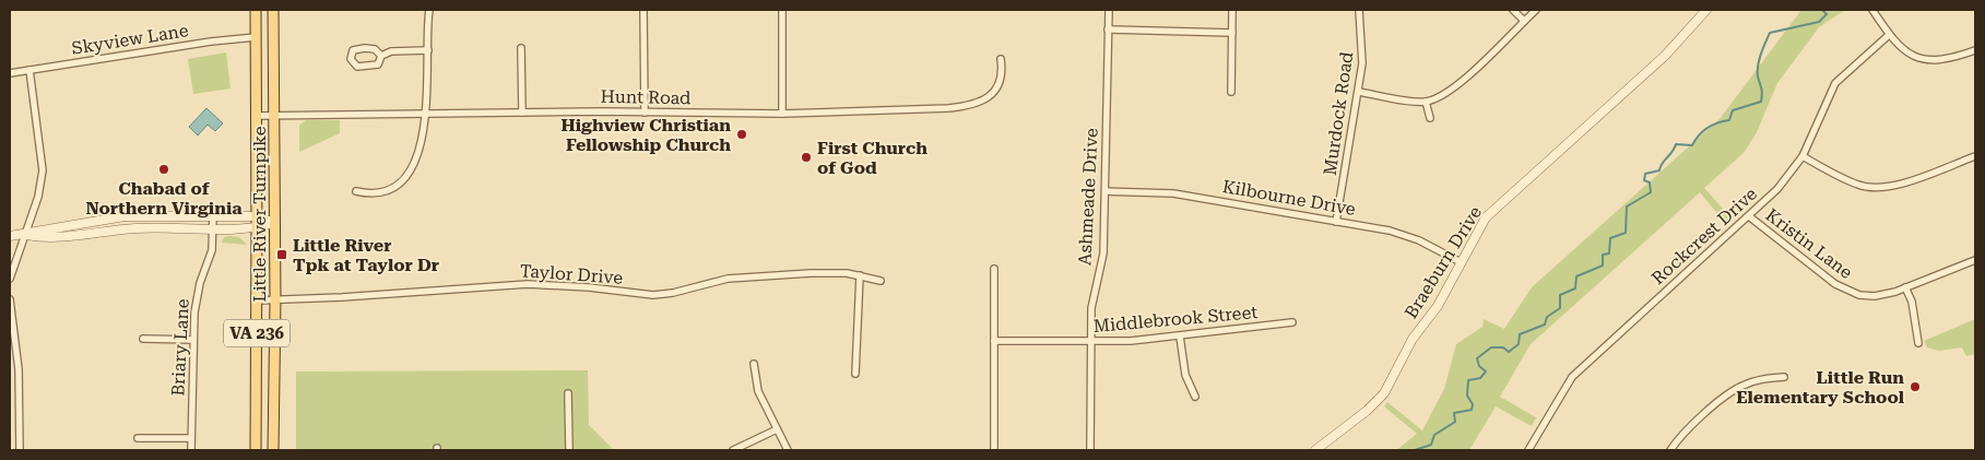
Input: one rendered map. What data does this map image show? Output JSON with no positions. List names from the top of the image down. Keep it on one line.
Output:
{"streets":{"main road":["Little River Turnpike","VA 236"],"street":["Skyview Lane","Hunt Road","Murdock Road","Ashmeade Drive","Kilbourne Drive","Rockcrest Drive","Kristin Lane","Braeburn Drive","Taylor Drive","Middlebrook Street","Briary Lane"]},"crossings":[["Skyview Lane","Little River Turnpike"],["Hunt Road","Little River Turnpike"],["Murdock Road","Kilbourne Drive"],["Ashmeade Drive","Kilbourne Drive"],["Ashmeade Drive","Middlebrook Street"],["Kilbourne Drive","Braeburn Drive"],["Little River Turnpike","Taylor Drive"],["Rockcrest Drive","Kristin Lane"]],"places":{"other":["Highview Christian Fellowship Church","First Church of God","Chabad of Northern Virginia","Little Run Elementary School"],"transit":["Little River Tpk at Taylor Dr"]}}
